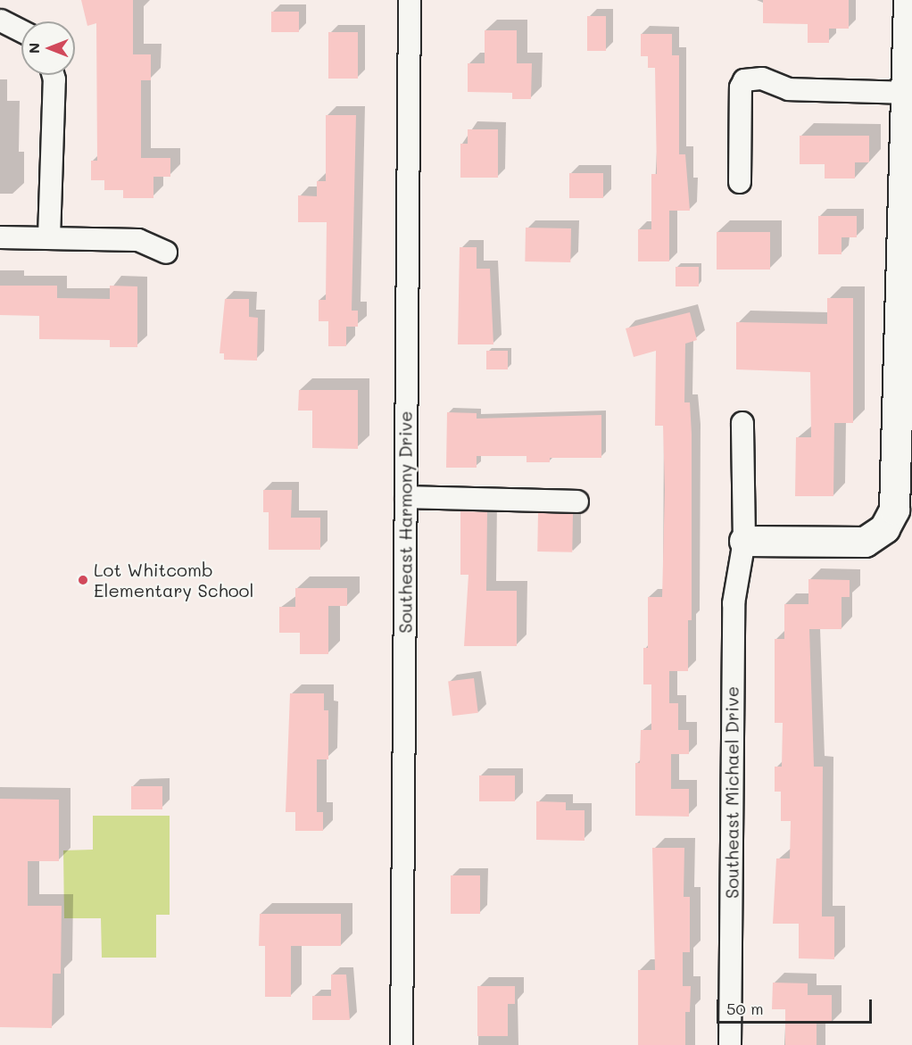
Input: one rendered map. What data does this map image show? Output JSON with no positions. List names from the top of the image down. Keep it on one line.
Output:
{"streets":{"street":["Southeast Harmony Drive","Southeast Michael Drive"]},"places":["Lot Whitcomb Elementary School"],"scale_bar":"50 m","north":"left"}
